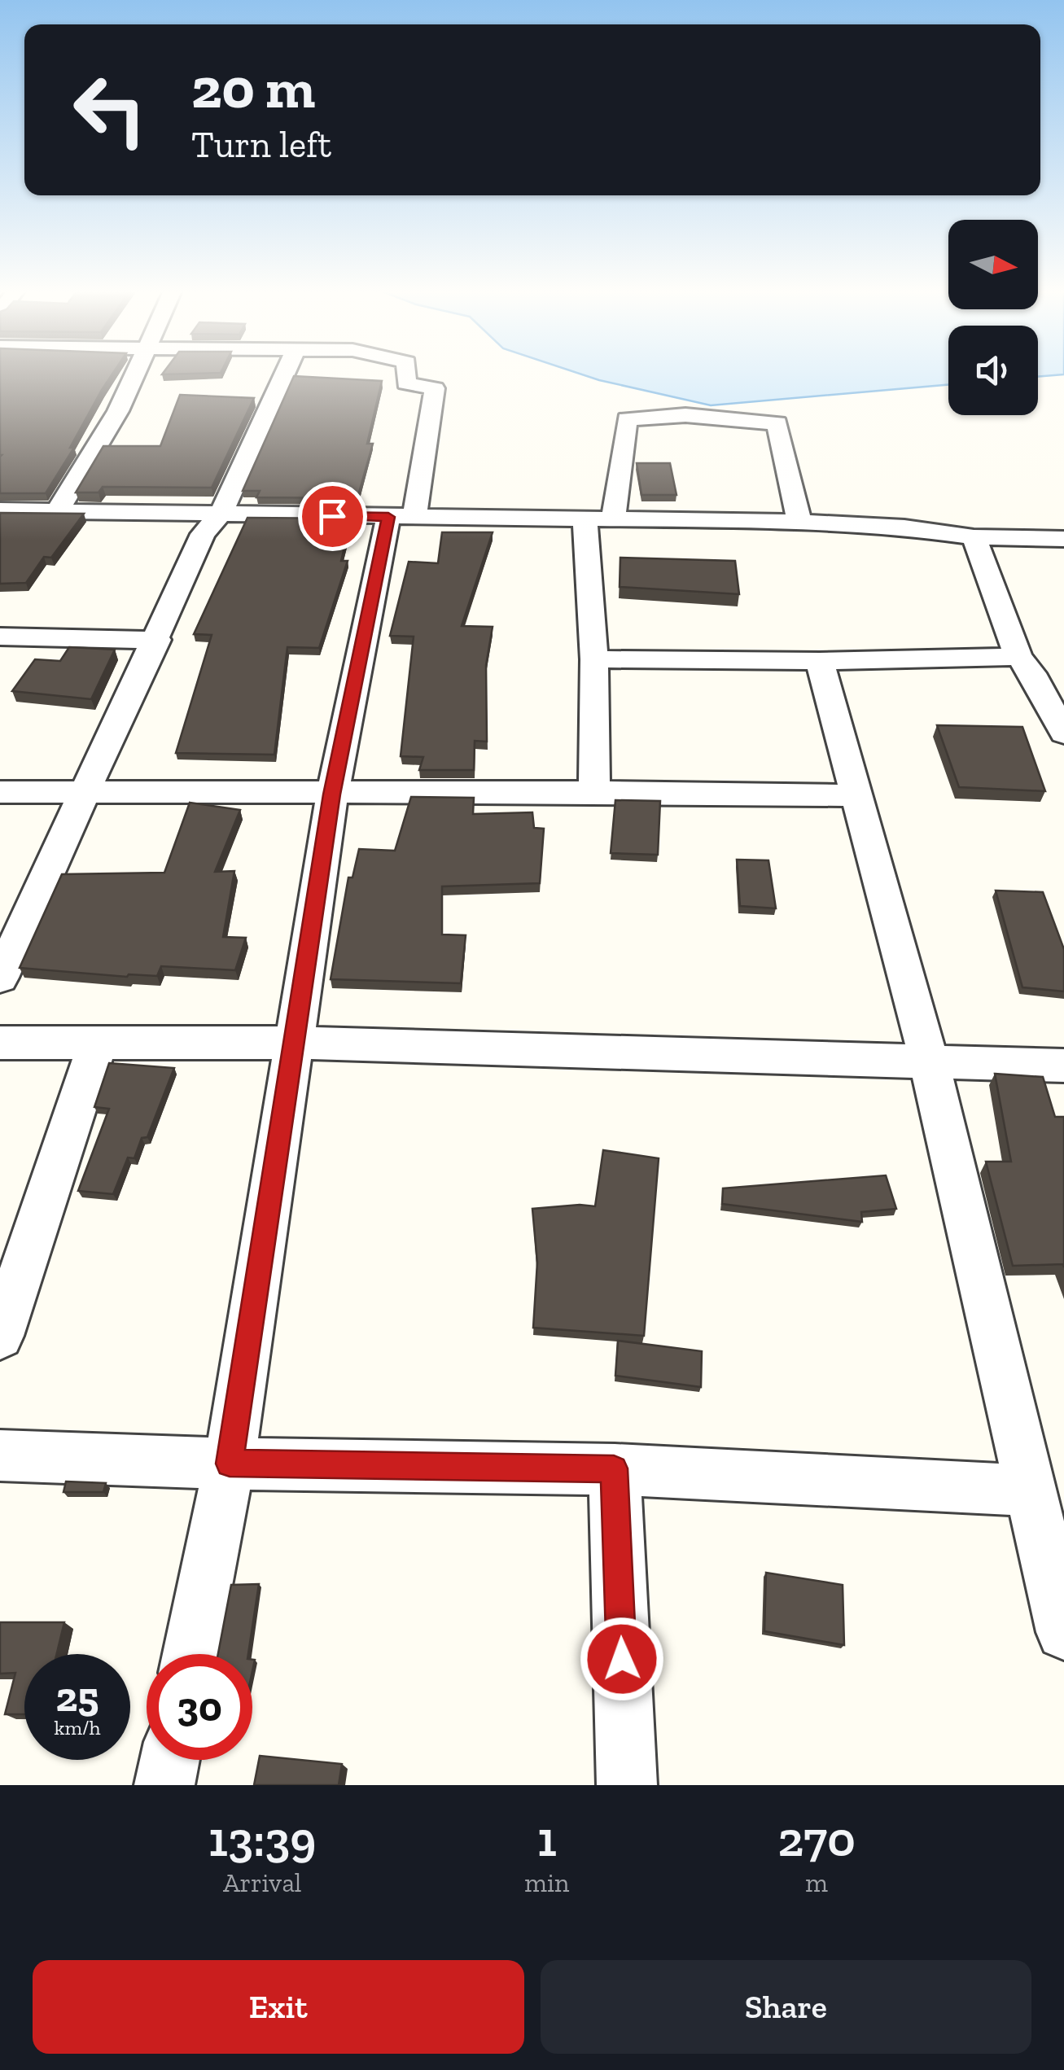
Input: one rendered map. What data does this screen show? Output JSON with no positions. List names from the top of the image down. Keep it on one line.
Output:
{"north":"right","page":{"turn":["20 m","Turn left"],"speed":"25 km/h","limit":"30","eta":["13:39","Arrival","1","min","270","m"],"buttons":["Exit","Share"]}}
